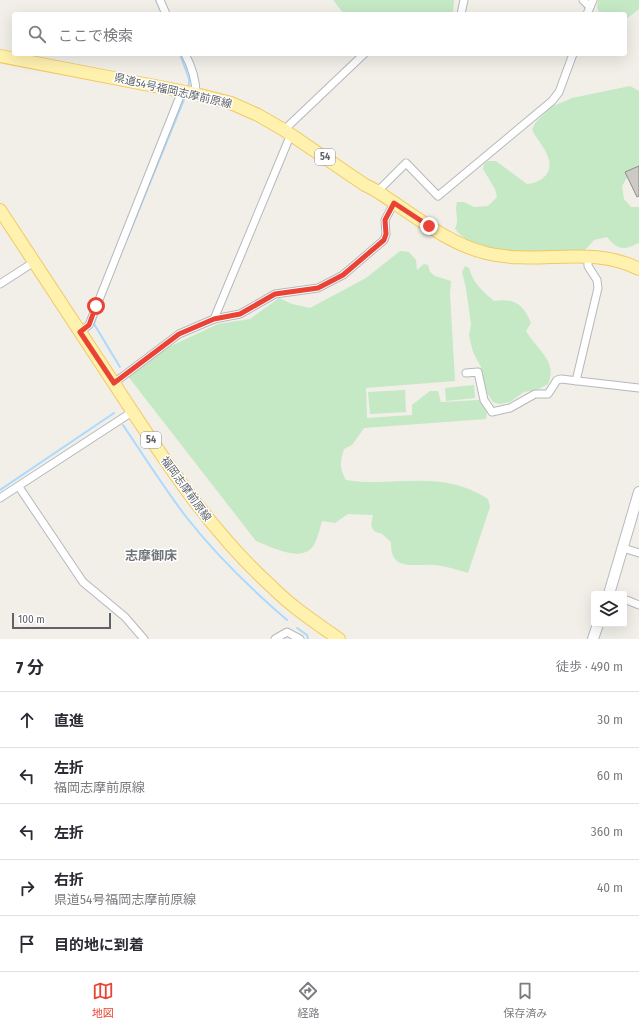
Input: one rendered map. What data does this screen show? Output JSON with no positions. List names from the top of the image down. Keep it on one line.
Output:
{"streets":{"main road":["県道54号福岡志摩前原線","54","福岡志摩前原線"]},"districts":["志摩御床"],"scale_bar":"100 m","page":{"search":"ここで検索","scale":"100 m","heading":["7 分","徒歩 · 490 m"],"list":[["直進","30 m"],["左折","福岡志摩前原線","60 m"],["左折","360 m"],["右折","県道54号福岡志摩前原線","40 m"],"目的地に到着"],"nav":["地図","経路","保存済み"]}}
